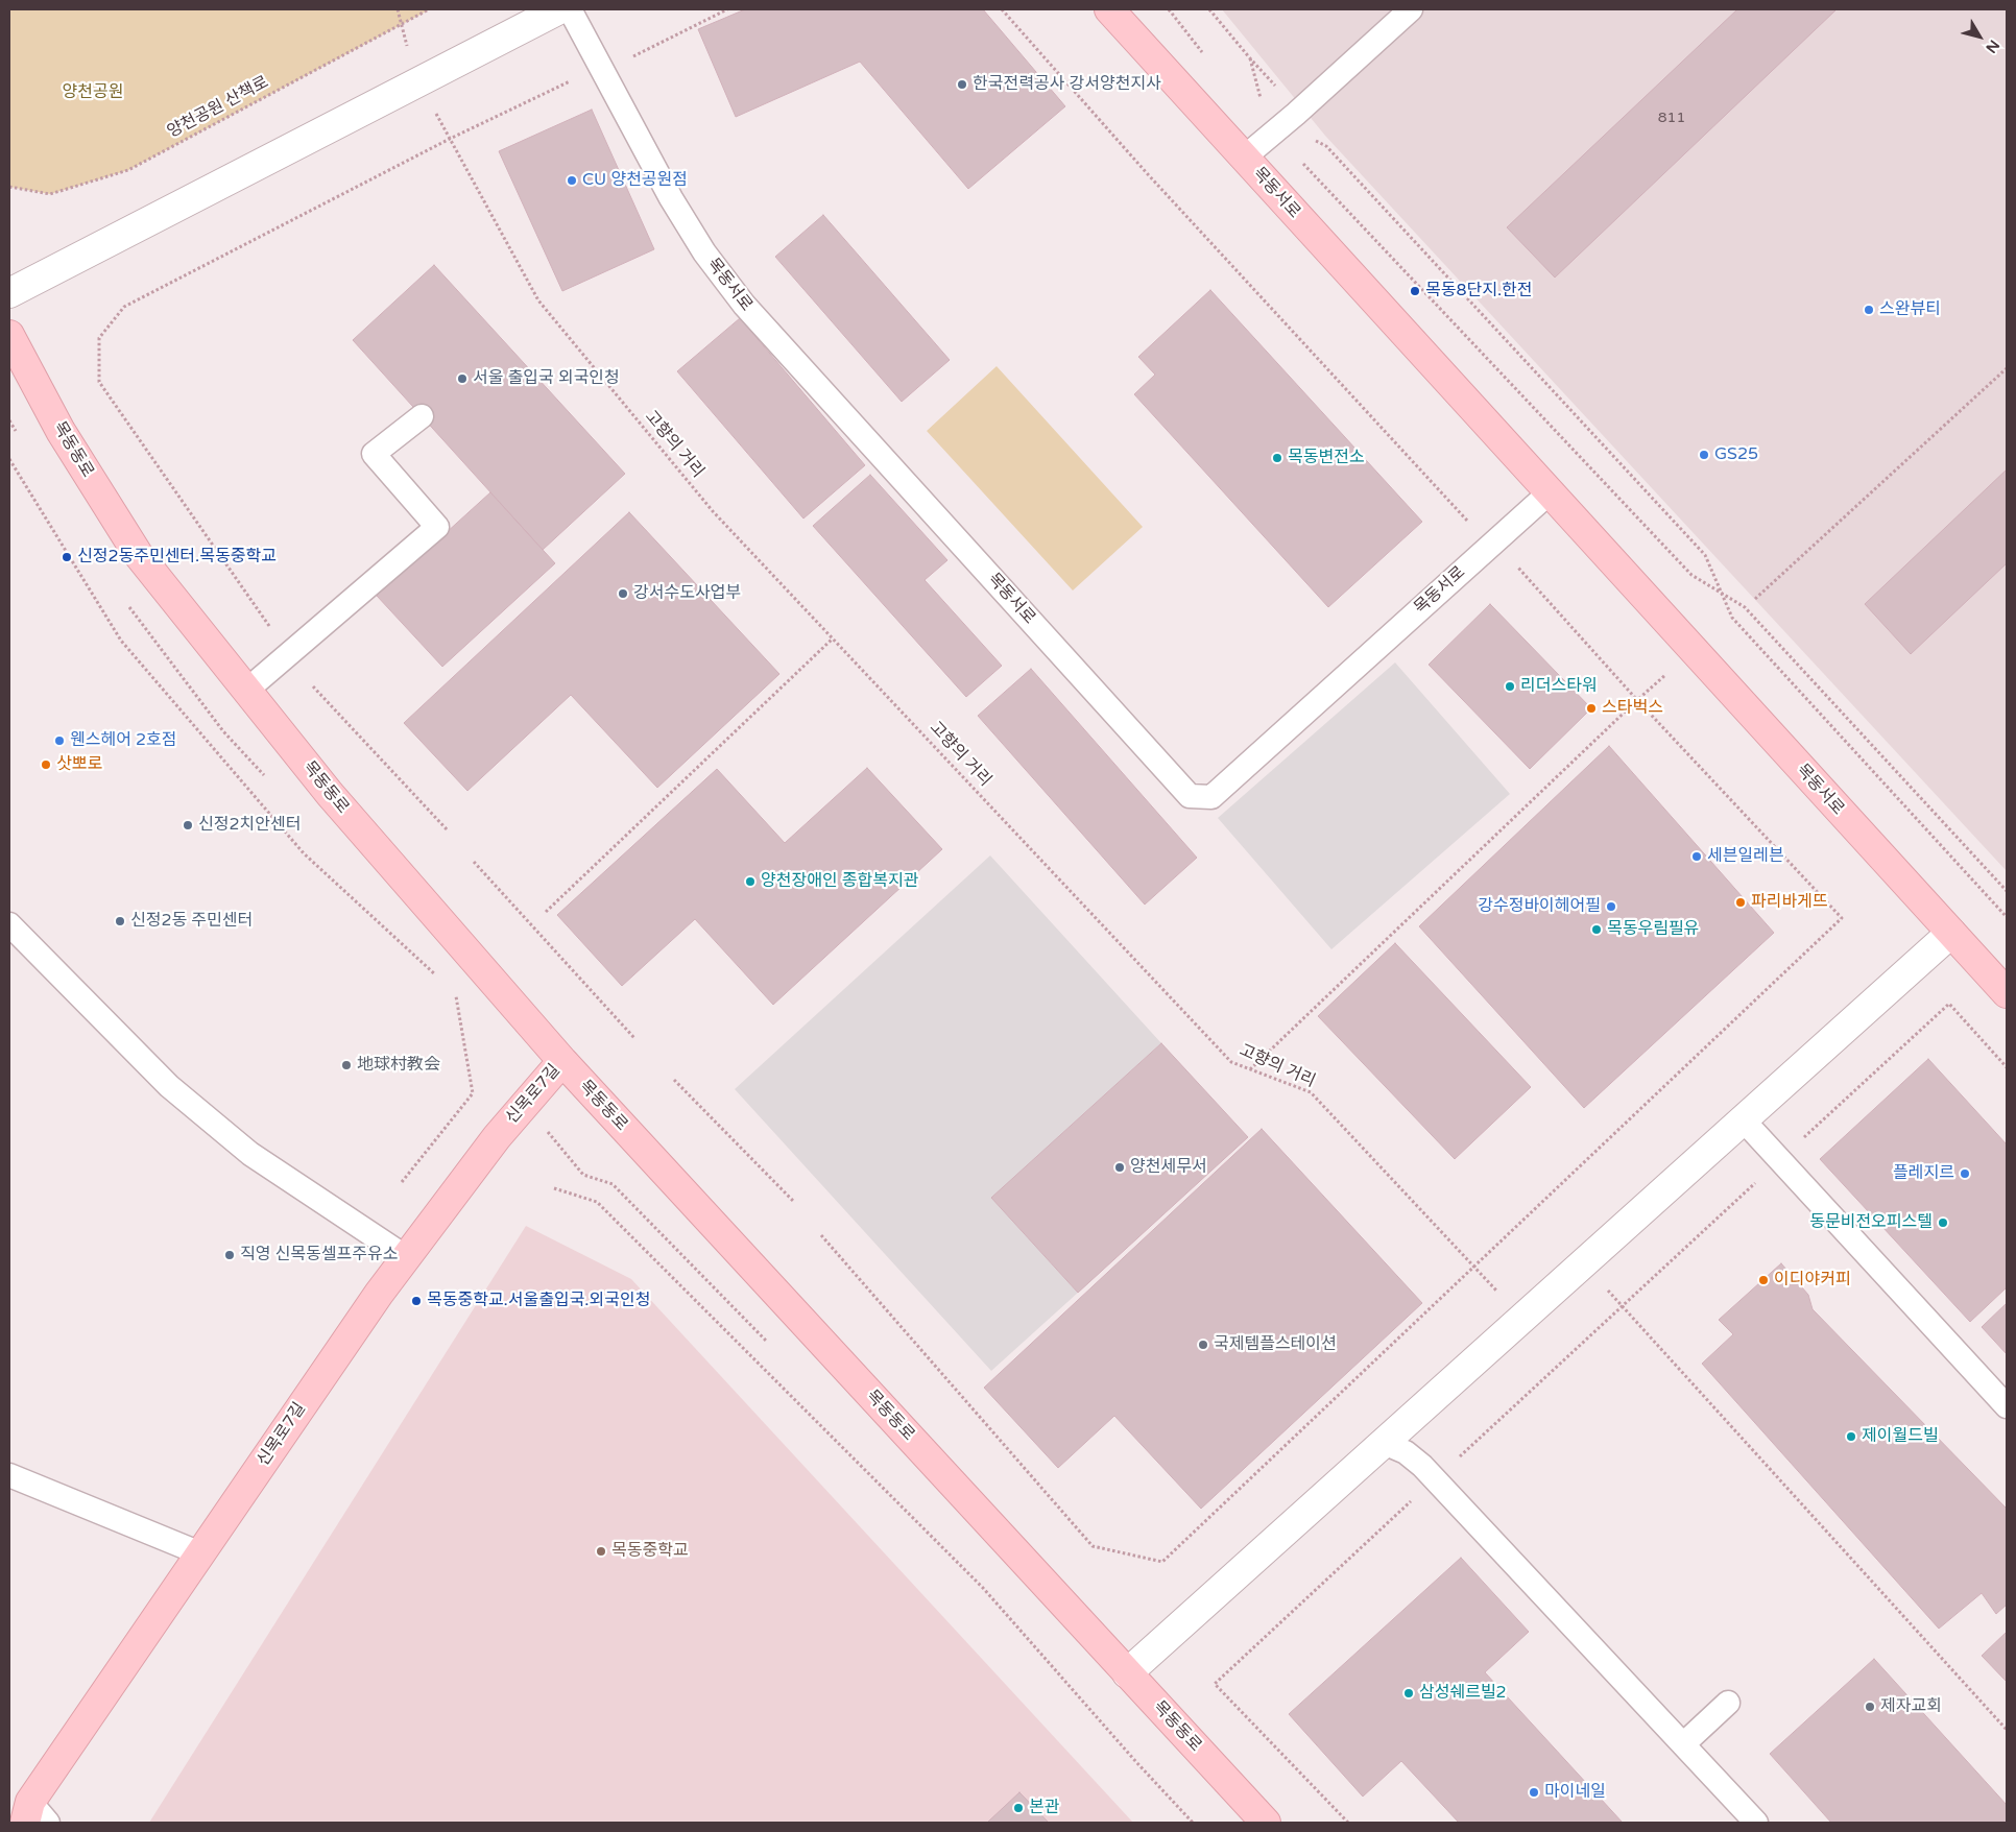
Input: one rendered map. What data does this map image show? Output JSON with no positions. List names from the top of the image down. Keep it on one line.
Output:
{"streets":{"main road":["목동서로","목동동로","신목로7길"],"path":["양천공원 산책로","고향의 거리"]},"crossings":[["목동동로","신목로7길"]],"parks":["양천공원"],"places":["한국전력공사 강서양천지사","CU 양천공원점","목동8단지.한전","스완뷰티","서울 출입국 외국인청","GS25","목동변전소","신정2동주민센터.목동중학교","강서수도사업부","리더스타워","스타벅스","웬스헤어 2호점","삿뽀로","신정2치안센터","세븐일레븐","양천장애인 종합복지관","파리바게뜨","강수정바이헤어필","신정2동 주민센터","목동우림필유","地球村教会","양천세무서","플레지르","동문비전오피스텔","직영 신목동셀프주유소","이디야커피","목동중학교.서울출입국.외국인청","국제템플스테이션","제이월드빌","목동중학교","삼성쉐르빌2","제자교회","마이네일","본관"],"house_numbers":["811"],"north":"bottom right"}
